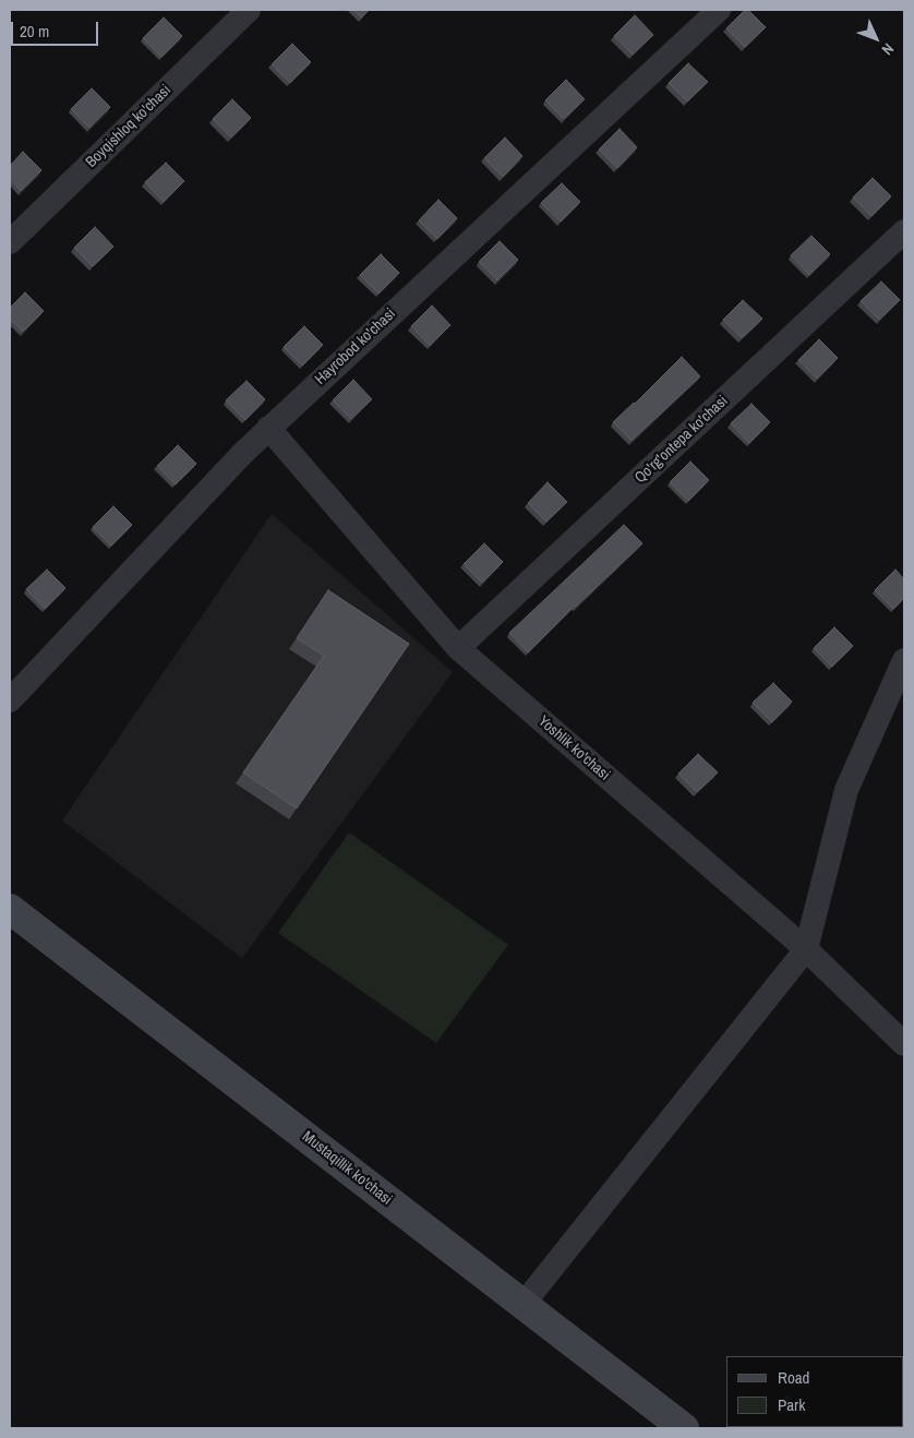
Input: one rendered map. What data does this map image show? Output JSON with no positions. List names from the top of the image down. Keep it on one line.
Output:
{"streets":{"main road":["Mustaqillik ko'chasi"],"street":["Boyqishloq ko'chasi","Hayrobod ko'chasi","Qo'rg'ontepa ko'chasi","Yoshlik ko'chasi"]},"crossings":[["Hayrobod ko'chasi","Yoshlik ko'chasi"],["Qo'rg'ontepa ko'chasi","Yoshlik ko'chasi"]],"legend":["Road","Park"],"scale_bar":"20 m","north":"bottom right"}
